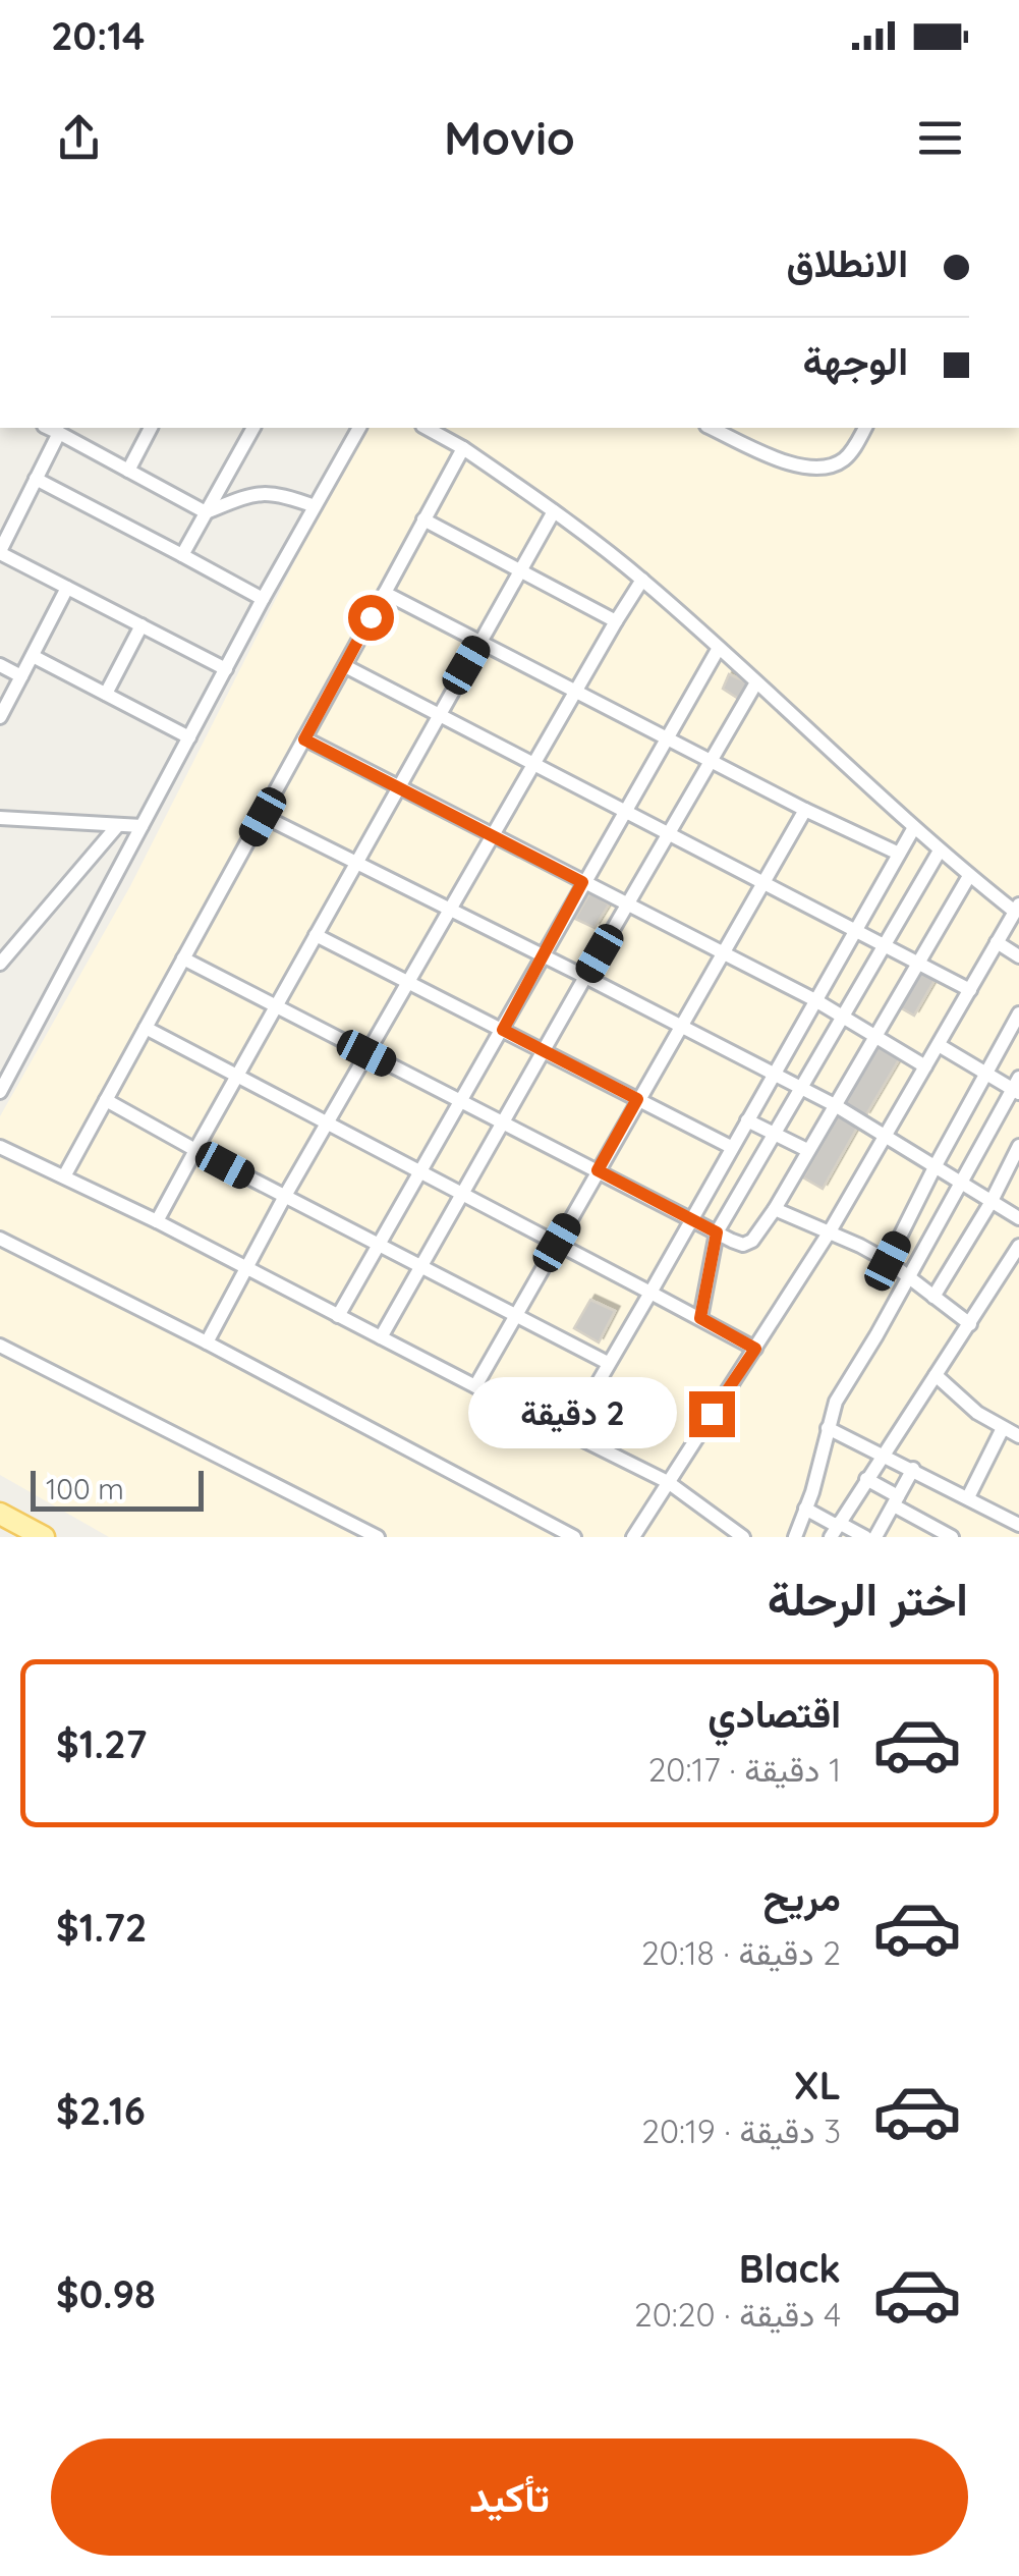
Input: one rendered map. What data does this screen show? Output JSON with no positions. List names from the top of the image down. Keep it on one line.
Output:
{"scale_bar":"100 m","page":{"status":"20:14","header":"Movio","banner":["الانطلاق","الوجهة"],"bubble":"2 دقيقة","scale":"100 m","heading":"اختر الرحلة","list":[{"name":"اقتصادي","note":"1 دقيقة · 20:17","value":"$1.27"},{"name":"مريح","note":"2 دقيقة · 20:18","value":"$1.72"},{"name":"XL","note":"3 دقيقة · 20:19","value":"$2.16"},{"name":"Black","note":"4 دقيقة · 20:20","value":"$0.98"}],"buttons":"تأكيد"}}
